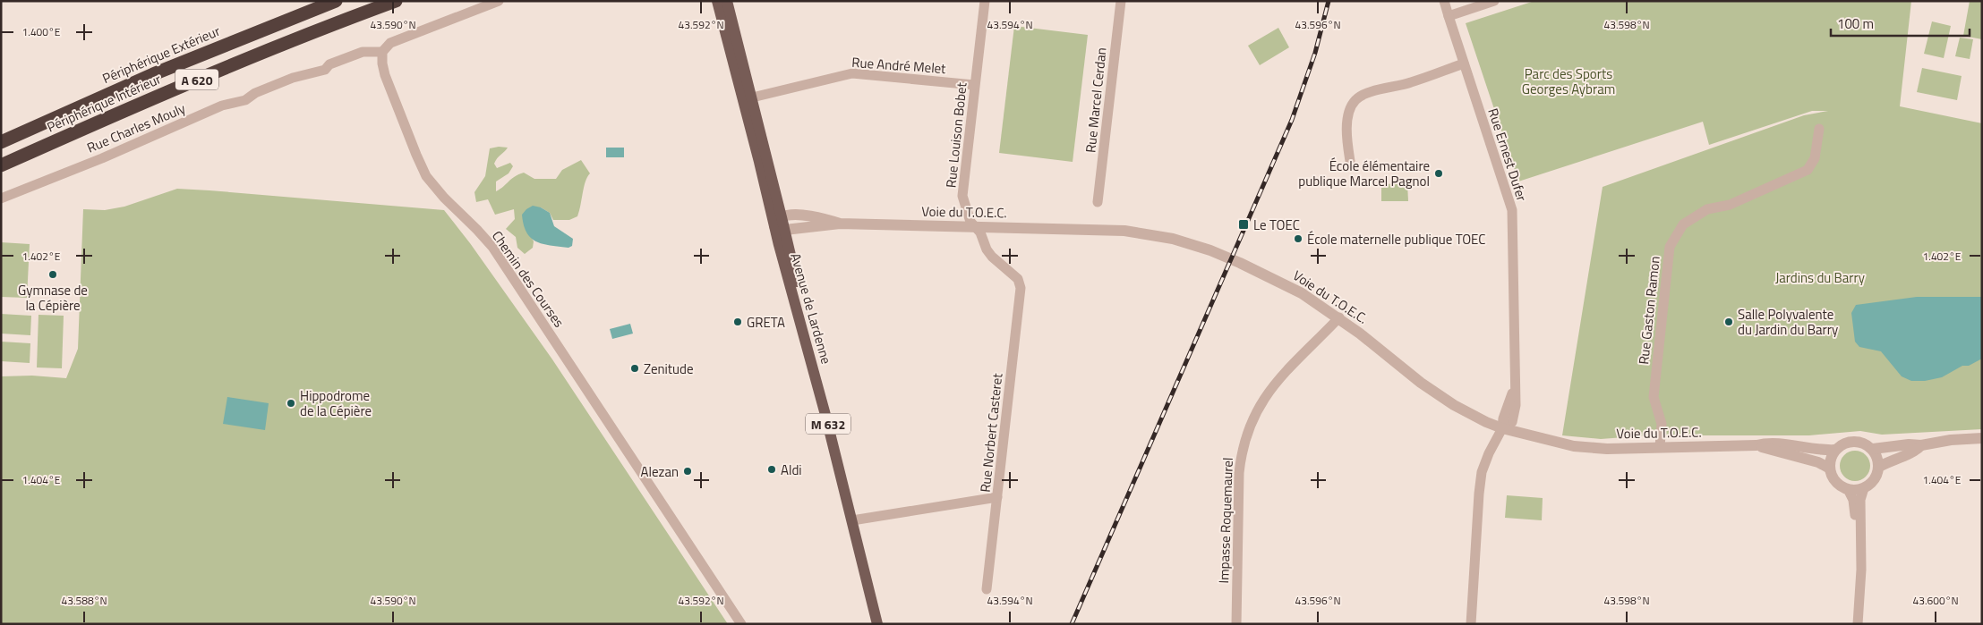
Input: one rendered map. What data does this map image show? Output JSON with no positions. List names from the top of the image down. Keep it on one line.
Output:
{"streets":{"highway":["Périphérique Extérieur","A 620","Périphérique Intérieur"],"main road":["Avenue de Lardenne","M 632"],"street":["Rue André Melet","Rue Marcel Cerdan","Rue Charles Mouly","Rue Louison Bobet","Rue Ernest Dufer","Voie du T.O.E.C.","Chemin des Courses","Rue Gaston Ramon","Rue Norbert Casteret","Impasse Roquemaurel"]},"crossings":[["Rue André Melet","Rue Louison Bobet"],["Rue André Melet","Avenue de Lardenne"],["Rue Charles Mouly","Chemin des Courses"],["Rue Louison Bobet","Voie du T.O.E.C."],["Rue Louison Bobet","Rue Norbert Casteret"],["Rue Ernest Dufer","Voie du T.O.E.C."],["Voie du T.O.E.C.","Avenue de Lardenne"],["Voie du T.O.E.C.","Rue Gaston Ramon"],["Voie du T.O.E.C.","Impasse Roquemaurel"]],"parks":["Parc des Sports Georges Aybram","Jardins du Barry"],"places":{"other":["École élémentaire publique Marcel Pagnol","École maternelle publique TOEC","Gymnase de la Cépière","GRETA","Salle Polyvalente du Jardin du Barry","Zenitude","Hippodrome de la Cépière","Aldi","Alezan"],"transit":["Le TOEC"]},"scale_bar":"100 m","coordinates":["43.590°N","43.592°N","43.594°N","43.596°N","43.598°N","1.400°E","1.402°E","1.404°E","43.588°N","43.600°N"]}
